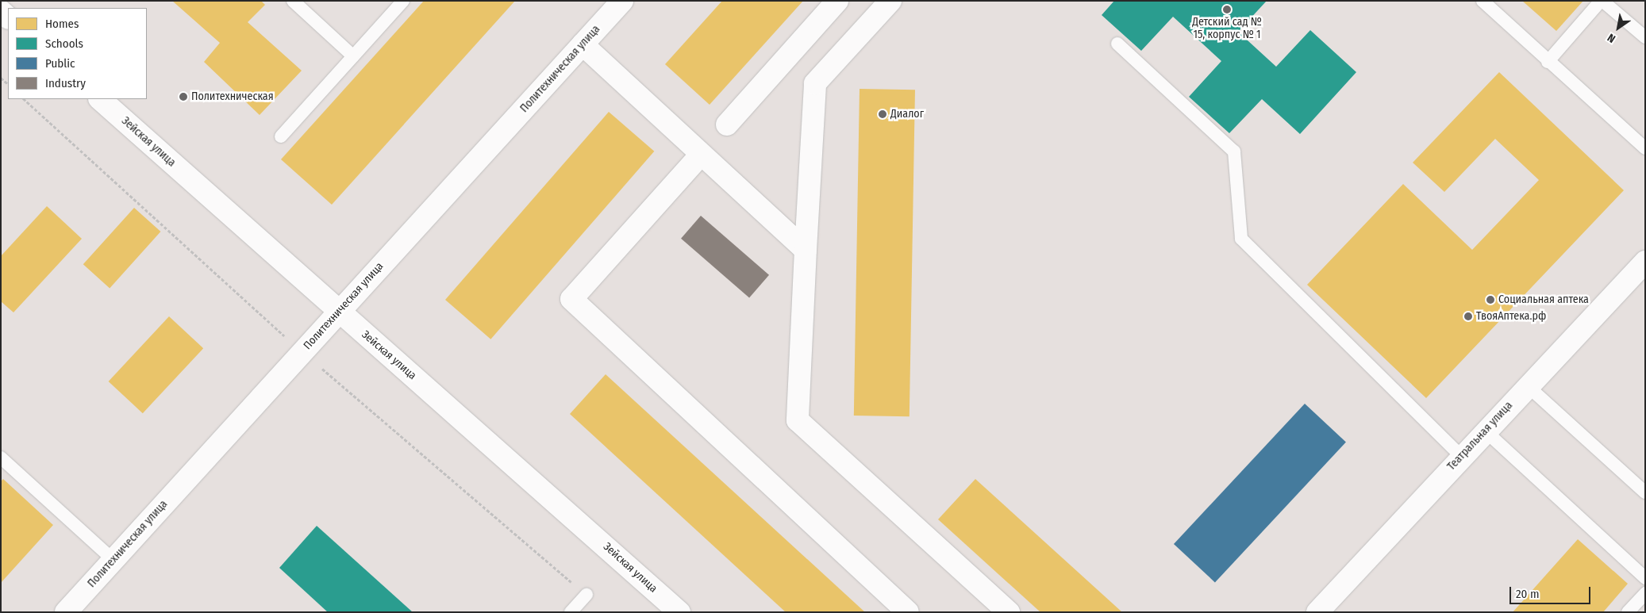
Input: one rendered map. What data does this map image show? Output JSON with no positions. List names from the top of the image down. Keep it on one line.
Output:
{"streets":{"street":["Политехническая улица","Зейская улица","Театральная улица"]},"crossings":[["Политехническая улица","Зейская улица"]],"places":["Детский сад № 15, корпус № 1","Политехническая","Диалог","Социальная аптека","ТвояАптека.рф"],"legend":["Homes","Schools","Public","Industry"],"scale_bar":"20 m","north":"bottom left"}
